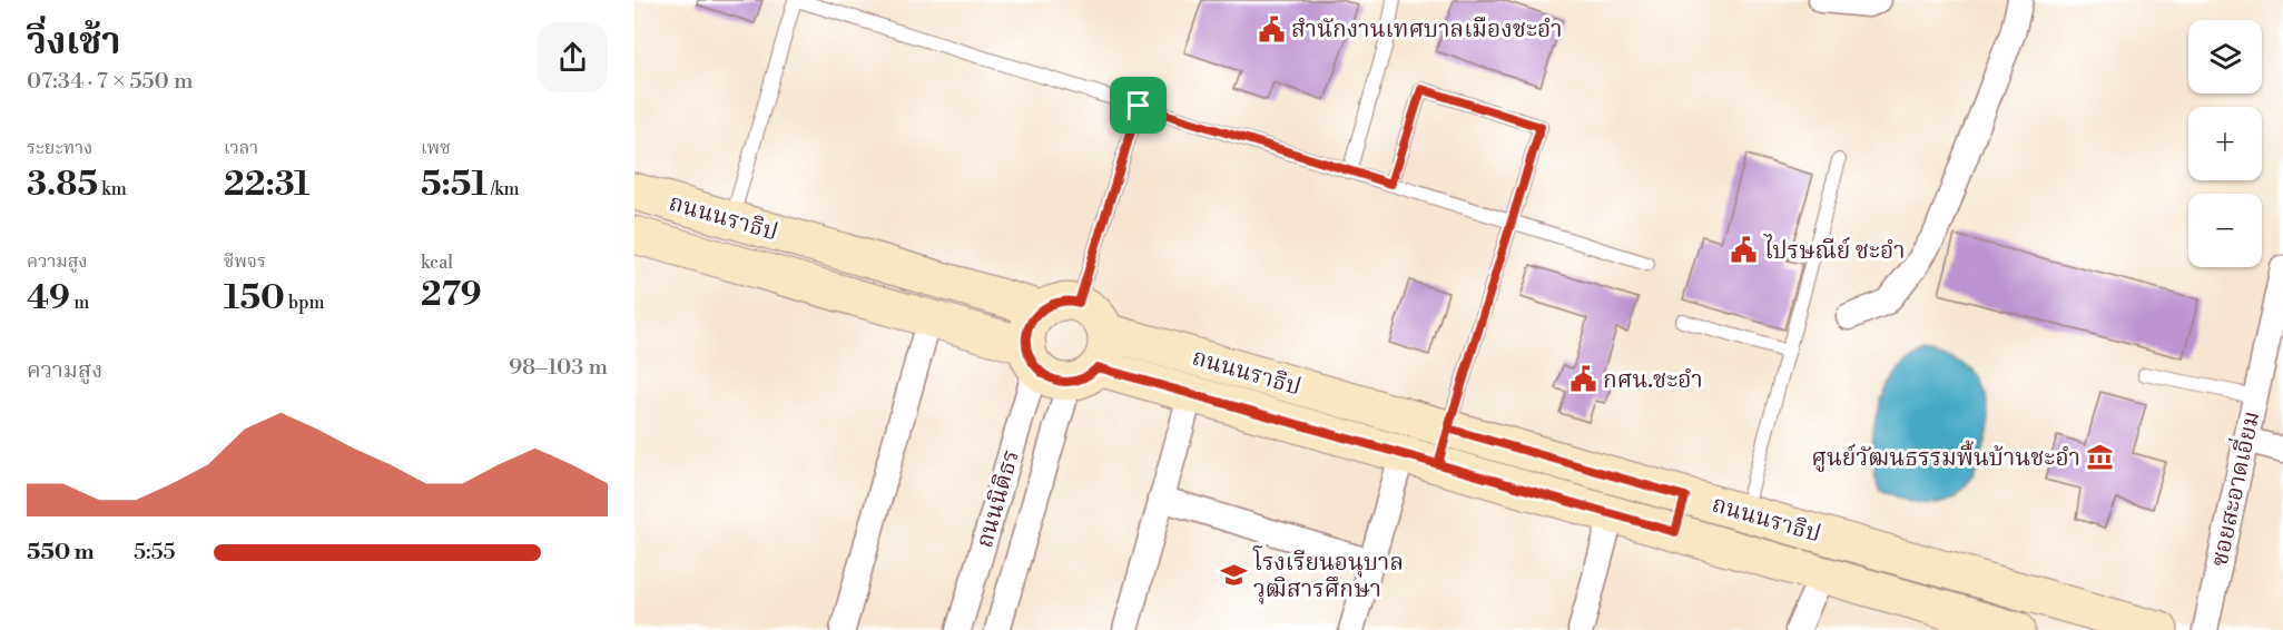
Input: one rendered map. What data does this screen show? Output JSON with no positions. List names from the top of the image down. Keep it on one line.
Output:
{"streets":{"street":["ถนนนราธิป","ซอยสะอาดเอี่ยม","ถนนนิติธร"]},"crossings":[["ถนนนราธิป","ถนนนิติธร"]],"places":{"public building":["สํานักงานเทศบาลเมืองชะอำ","ไปรษณีย์ ชะอำ","กศน.ชะอำ"],"museum":["ศูนย์วัฒนธรรมพื้นบ้านชะอำ"],"school or university":["โรงเรียนอนุบาล วุฒิสารศึกษา"]},"page":{"heading":["วิ่งเช้า","07:34 · 7 × 550 m"],"map_buttons":["+","−"],"stats":[["ระยะทาง","3.85 km"],["เวลา","22:31"],["เพซ","5:51 /km"],["ความสูง","49 m"],["ชีพจร","150 bpm"],["kcal","279"]],"chart":["ความสูง","98–103 m"],"list":[{"name":"550 m","note":"5:55"}]}}
